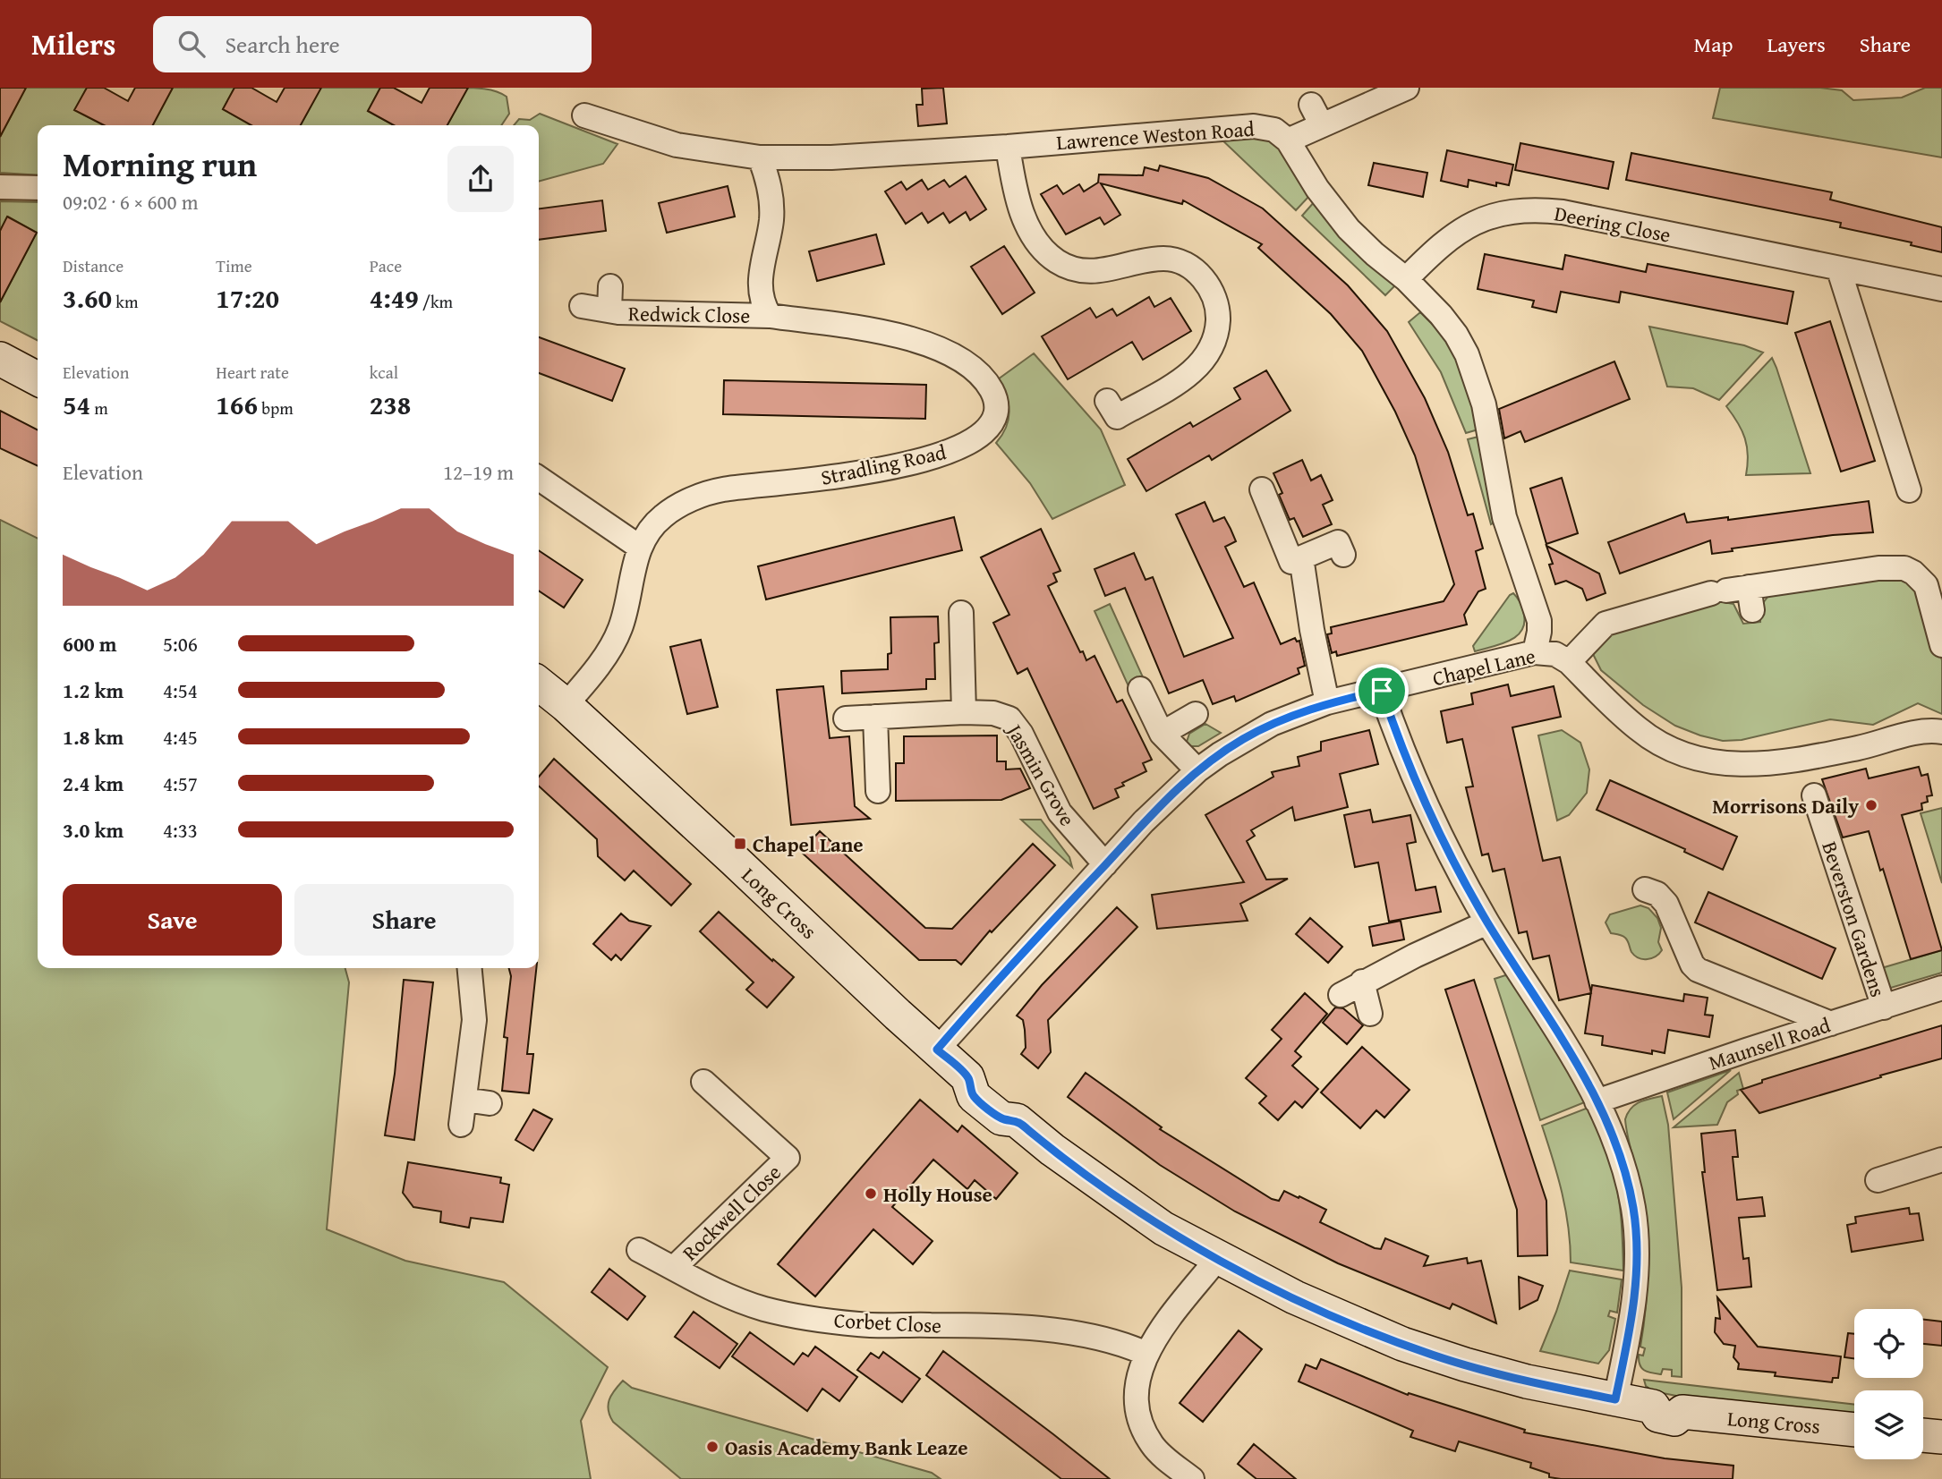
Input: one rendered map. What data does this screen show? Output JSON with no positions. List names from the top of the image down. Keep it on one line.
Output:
{"streets":{"street":["Lawrence Weston Road","Deering Close","Redwick Close","Stradling Road","Chapel Lane","Jasmin Grove","Long Cross","Beverston Gardens","Maunsell Road","Rockwell Close","Corbet Close"]},"crossings":[["Redwick Close","Stradling Road"],["Stradling Road","Long Cross"],["Chapel Lane","Jasmin Grove"],["Chapel Lane","Long Cross"],["Beverston Gardens","Maunsell Road"],["Rockwell Close","Corbet Close"]],"places":{"other":["Morrisons Daily","Holly House","Oasis Academy Bank Leaze"],"transit":["Chapel Lane"]},"page":{"header":"Milers","search":"Search here","nav":["Map","Layers","Share"],"heading":["Morning run","09:02 · 6 × 600 m"],"stats":[["Distance","3.60 km"],["Time","17:20"],["Pace","4:49 /km"],["Elevation","54 m"],["Heart rate","166 bpm"],["kcal","238"]],"chart":["Elevation","12–19 m"],"list":[{"name":"600 m","note":"5:06"},{"name":"1.2 km","note":"4:54"},{"name":"1.8 km","note":"4:45"},{"name":"2.4 km","note":"4:57"},{"name":"3.0 km","note":"4:33"}],"buttons":["Save","Share"]}}
